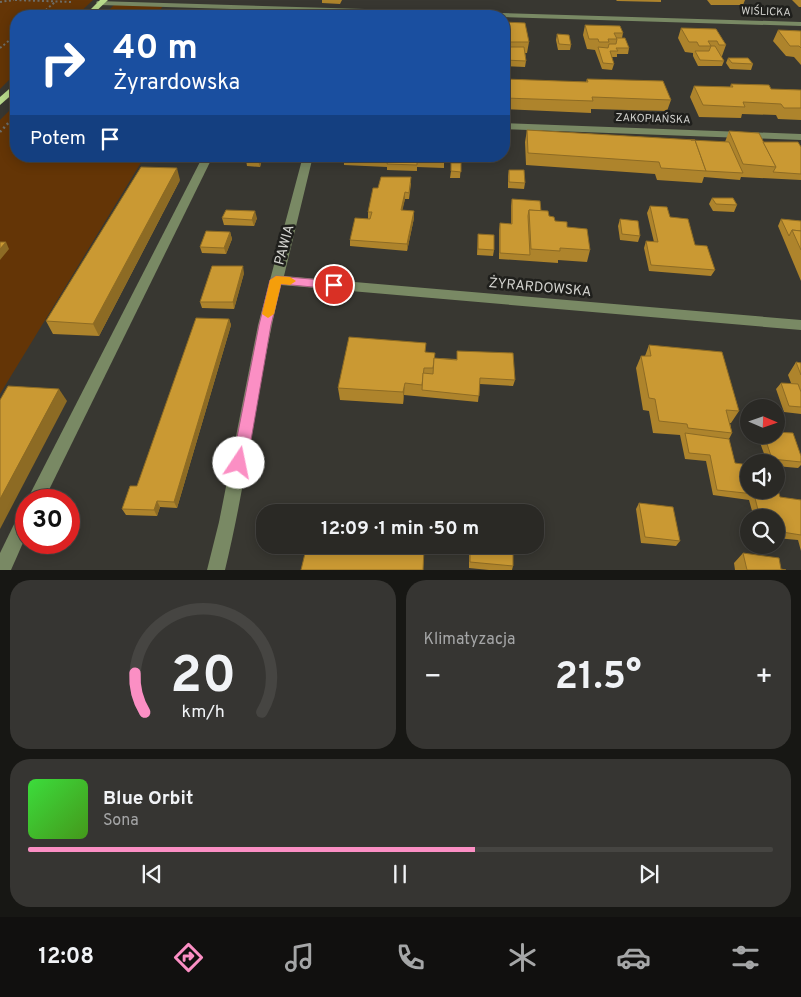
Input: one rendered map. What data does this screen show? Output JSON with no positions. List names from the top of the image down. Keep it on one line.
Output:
{"streets":{"street":["WIŚLICKA","ZAKOPIAŃSKA","PAWIA","ŻYRARDOWSKA"]},"crossings":[["PAWIA","ŻYRARDOWSKA"]],"north":"right","page":{"turn":["40 m","Żyrardowska"],"then":"Potem","limit":"30","trip":"12:09 · 1 min · 50 m","tile":"Klimatyzacja","heat":["−","21.5°","+"],"song":["Blue Orbit","Sona"],"tabs":"12:08","gauge":["20","km/h"]}}
